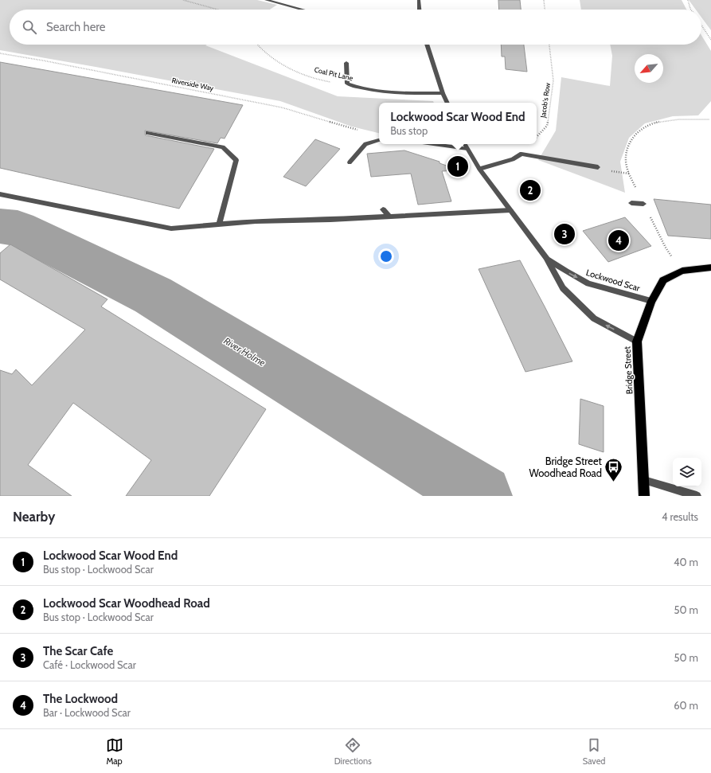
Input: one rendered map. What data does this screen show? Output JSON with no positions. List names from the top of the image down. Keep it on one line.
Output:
{"streets":{"main road":["Bridge Street"],"street":["Coal Pit Lane","Lockwood Scar"],"path":["Riverside Way","Jacob's Row"]},"crossings":[["Lockwood Scar","Bridge Street"]],"water":["River Holme"],"places":{"bus stop":["Bridge Street Woodhead Road"]},"north":"bottom left","page":{"search":"Search here","popup":["Lockwood Scar Wood End","Bus stop"],"pins":["1","2","3","4"],"heading":["Nearby","4 results"],"list":[{"mark":"1","name":"Lockwood Scar Wood End","note":"Bus stop · Lockwood Scar","value":"40 m"},{"mark":"2","name":"Lockwood Scar Woodhead Road","note":"Bus stop · Lockwood Scar","value":"50 m"},{"mark":"3","name":"The Scar Cafe","note":"Café · Lockwood Scar","value":"50 m"},{"mark":"4","name":"The Lockwood","note":"Bar · Lockwood Scar","value":"60 m"}],"nav":["Map","Directions","Saved"]}}
